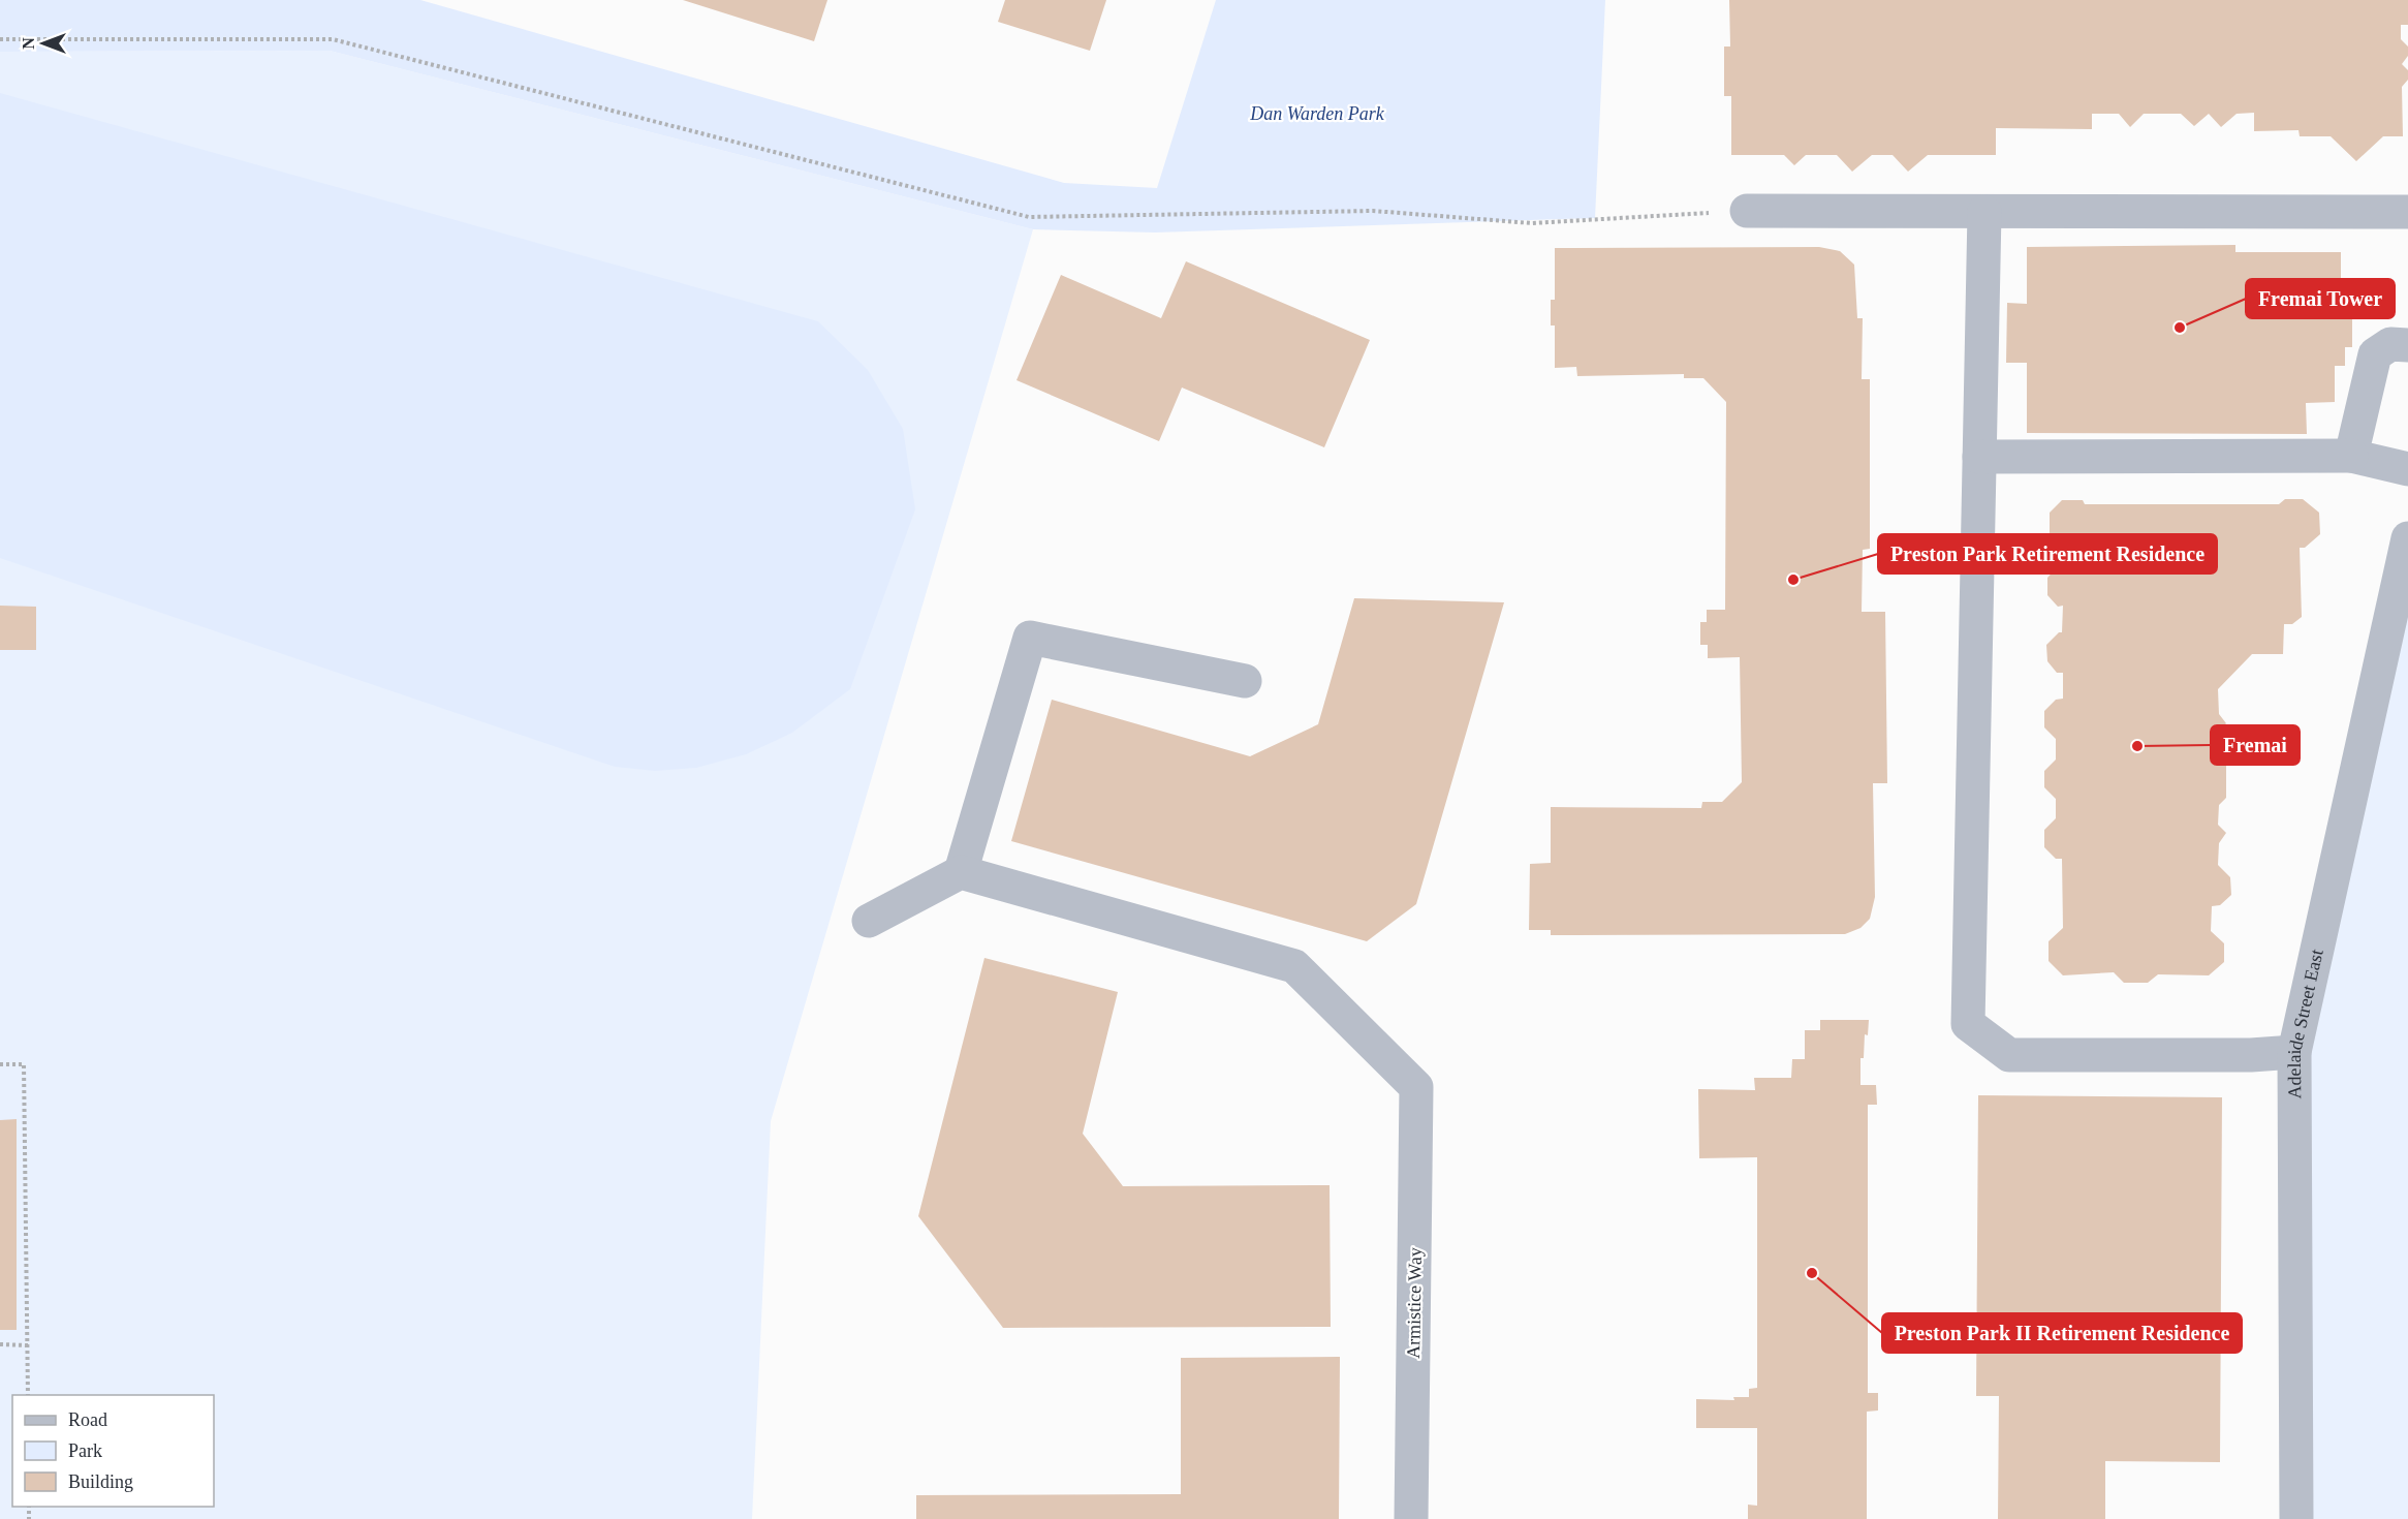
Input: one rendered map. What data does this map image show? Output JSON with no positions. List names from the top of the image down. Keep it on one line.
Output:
{"streets":{"street":["Adelaide Street East","Armistice Way"]},"parks":["Dan Warden Park"],"places":["Fremai Tower","Preston Park Retirement Residence","Fremai","Preston Park II Retirement Residence"],"legend":["Road","Park","Building"],"north":"left"}
